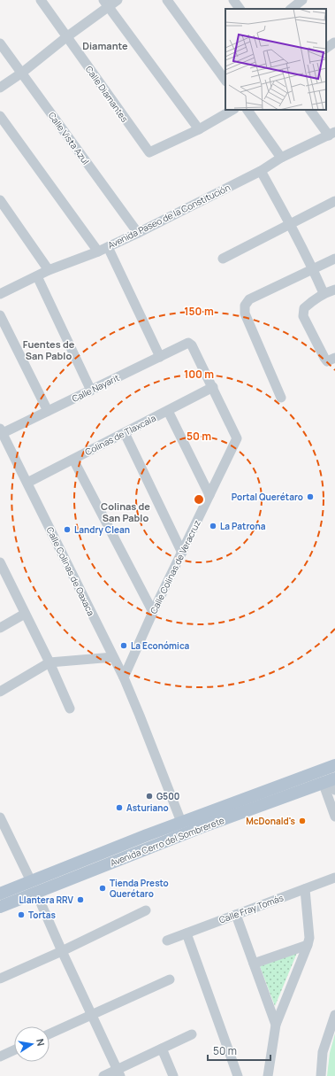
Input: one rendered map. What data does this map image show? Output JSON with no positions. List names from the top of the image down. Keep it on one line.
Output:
{"streets":{"main road":["Avenida Cerro del Sombrerete"],"street":["Calle Diamantes","Calle Vista Azul","Avenida Paseo de la Constitución","Calle Nayarit","Colinas de Tlaxcala","Calle Colinas de Veracruz","Calle Colinas de Oaxaca","Calle Fray Tomás"]},"crossings":[["Calle Vista Azul","Avenida Paseo de la Constitución"],["Calle Nayarit","Calle Colinas de Veracruz"],["Calle Nayarit","Calle Colinas de Oaxaca"],["Colinas de Tlaxcala","Calle Colinas de Veracruz"],["Colinas de Tlaxcala","Calle Colinas de Oaxaca"],["Calle Colinas de Veracruz","Calle Colinas de Oaxaca"],["Calle Colinas de Oaxaca","Avenida Cerro del Sombrerete"]],"districts":["Diamante","Fuentes de San Pablo","Colinas de San Pablo"],"places":["Portal Querétaro","La Patrona","Landry Clean","La Económica","G500","Asturiano","McDonald's","Tienda Presto Querétaro","Llantera RRV","Tortas"],"scale_bar":"50 m","north":"right","rings":["150 m","100 m","50 m"]}
